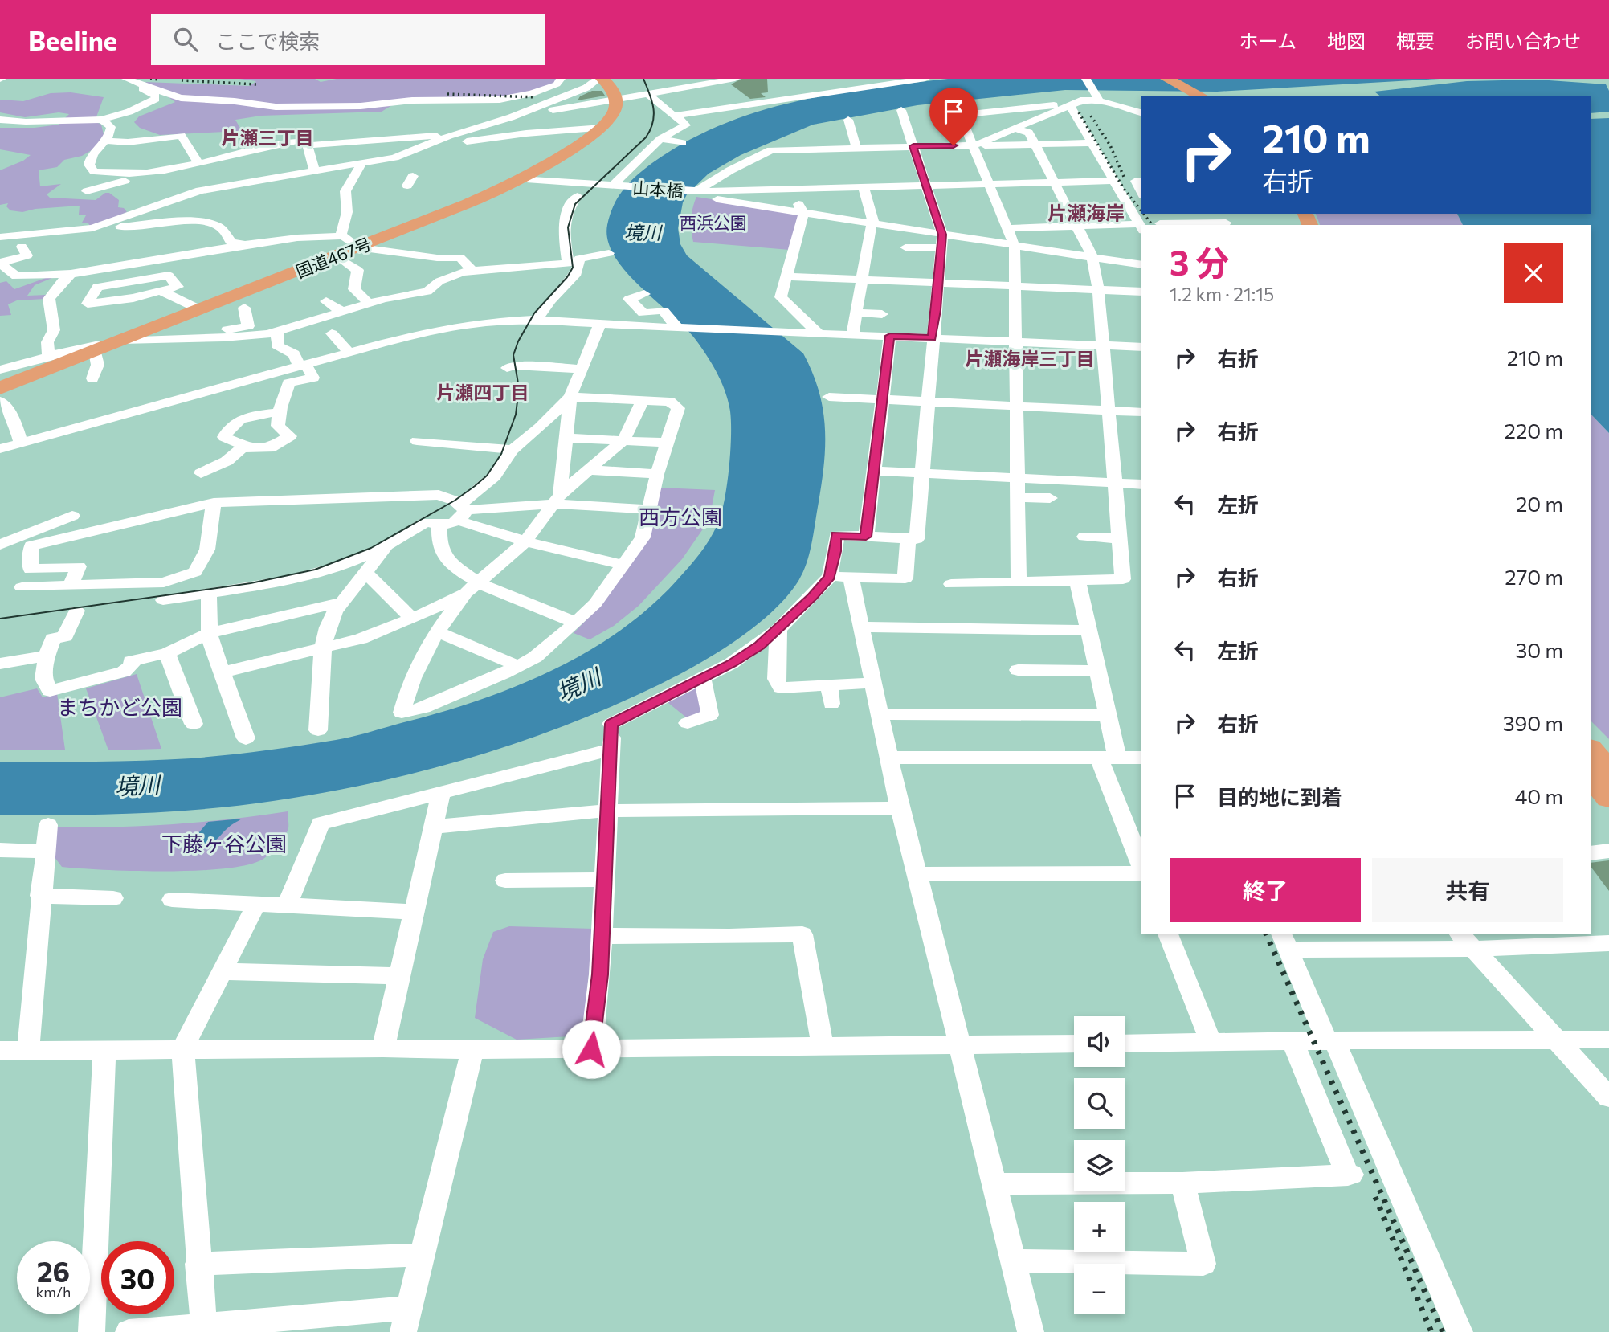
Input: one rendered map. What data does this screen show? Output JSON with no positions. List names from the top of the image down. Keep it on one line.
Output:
{"streets":{"highway":["国道467号"],"street":["山本橋"]},"crossings":[["山本橋","国道467号"]],"districts":["片瀬三丁目","片瀬海岸","片瀬海岸三丁目","片瀬四丁目"],"water":["境川"],"parks":["西浜公園","西方公園","まちかど公園","下藤ヶ谷公園"],"page":{"header":"Beeline","search":"ここで検索","nav":["ホーム","地図","概要","お問い合わせ"],"turn":["210 m","右折"],"heading":["3 分","1.2 km · 21:15"],"list":[{"name":"右折","value":"210 m"},{"name":"右折","value":"220 m"},{"name":"左折","value":"20 m"},{"name":"右折","value":"270 m"},{"name":"左折","value":"30 m"},{"name":"右折","value":"390 m"},{"name":"目的地に到着","value":"40 m"}],"buttons":["終了","共有"],"map_buttons":["+","−"],"speed":"26 km/h","limit":"30"}}
